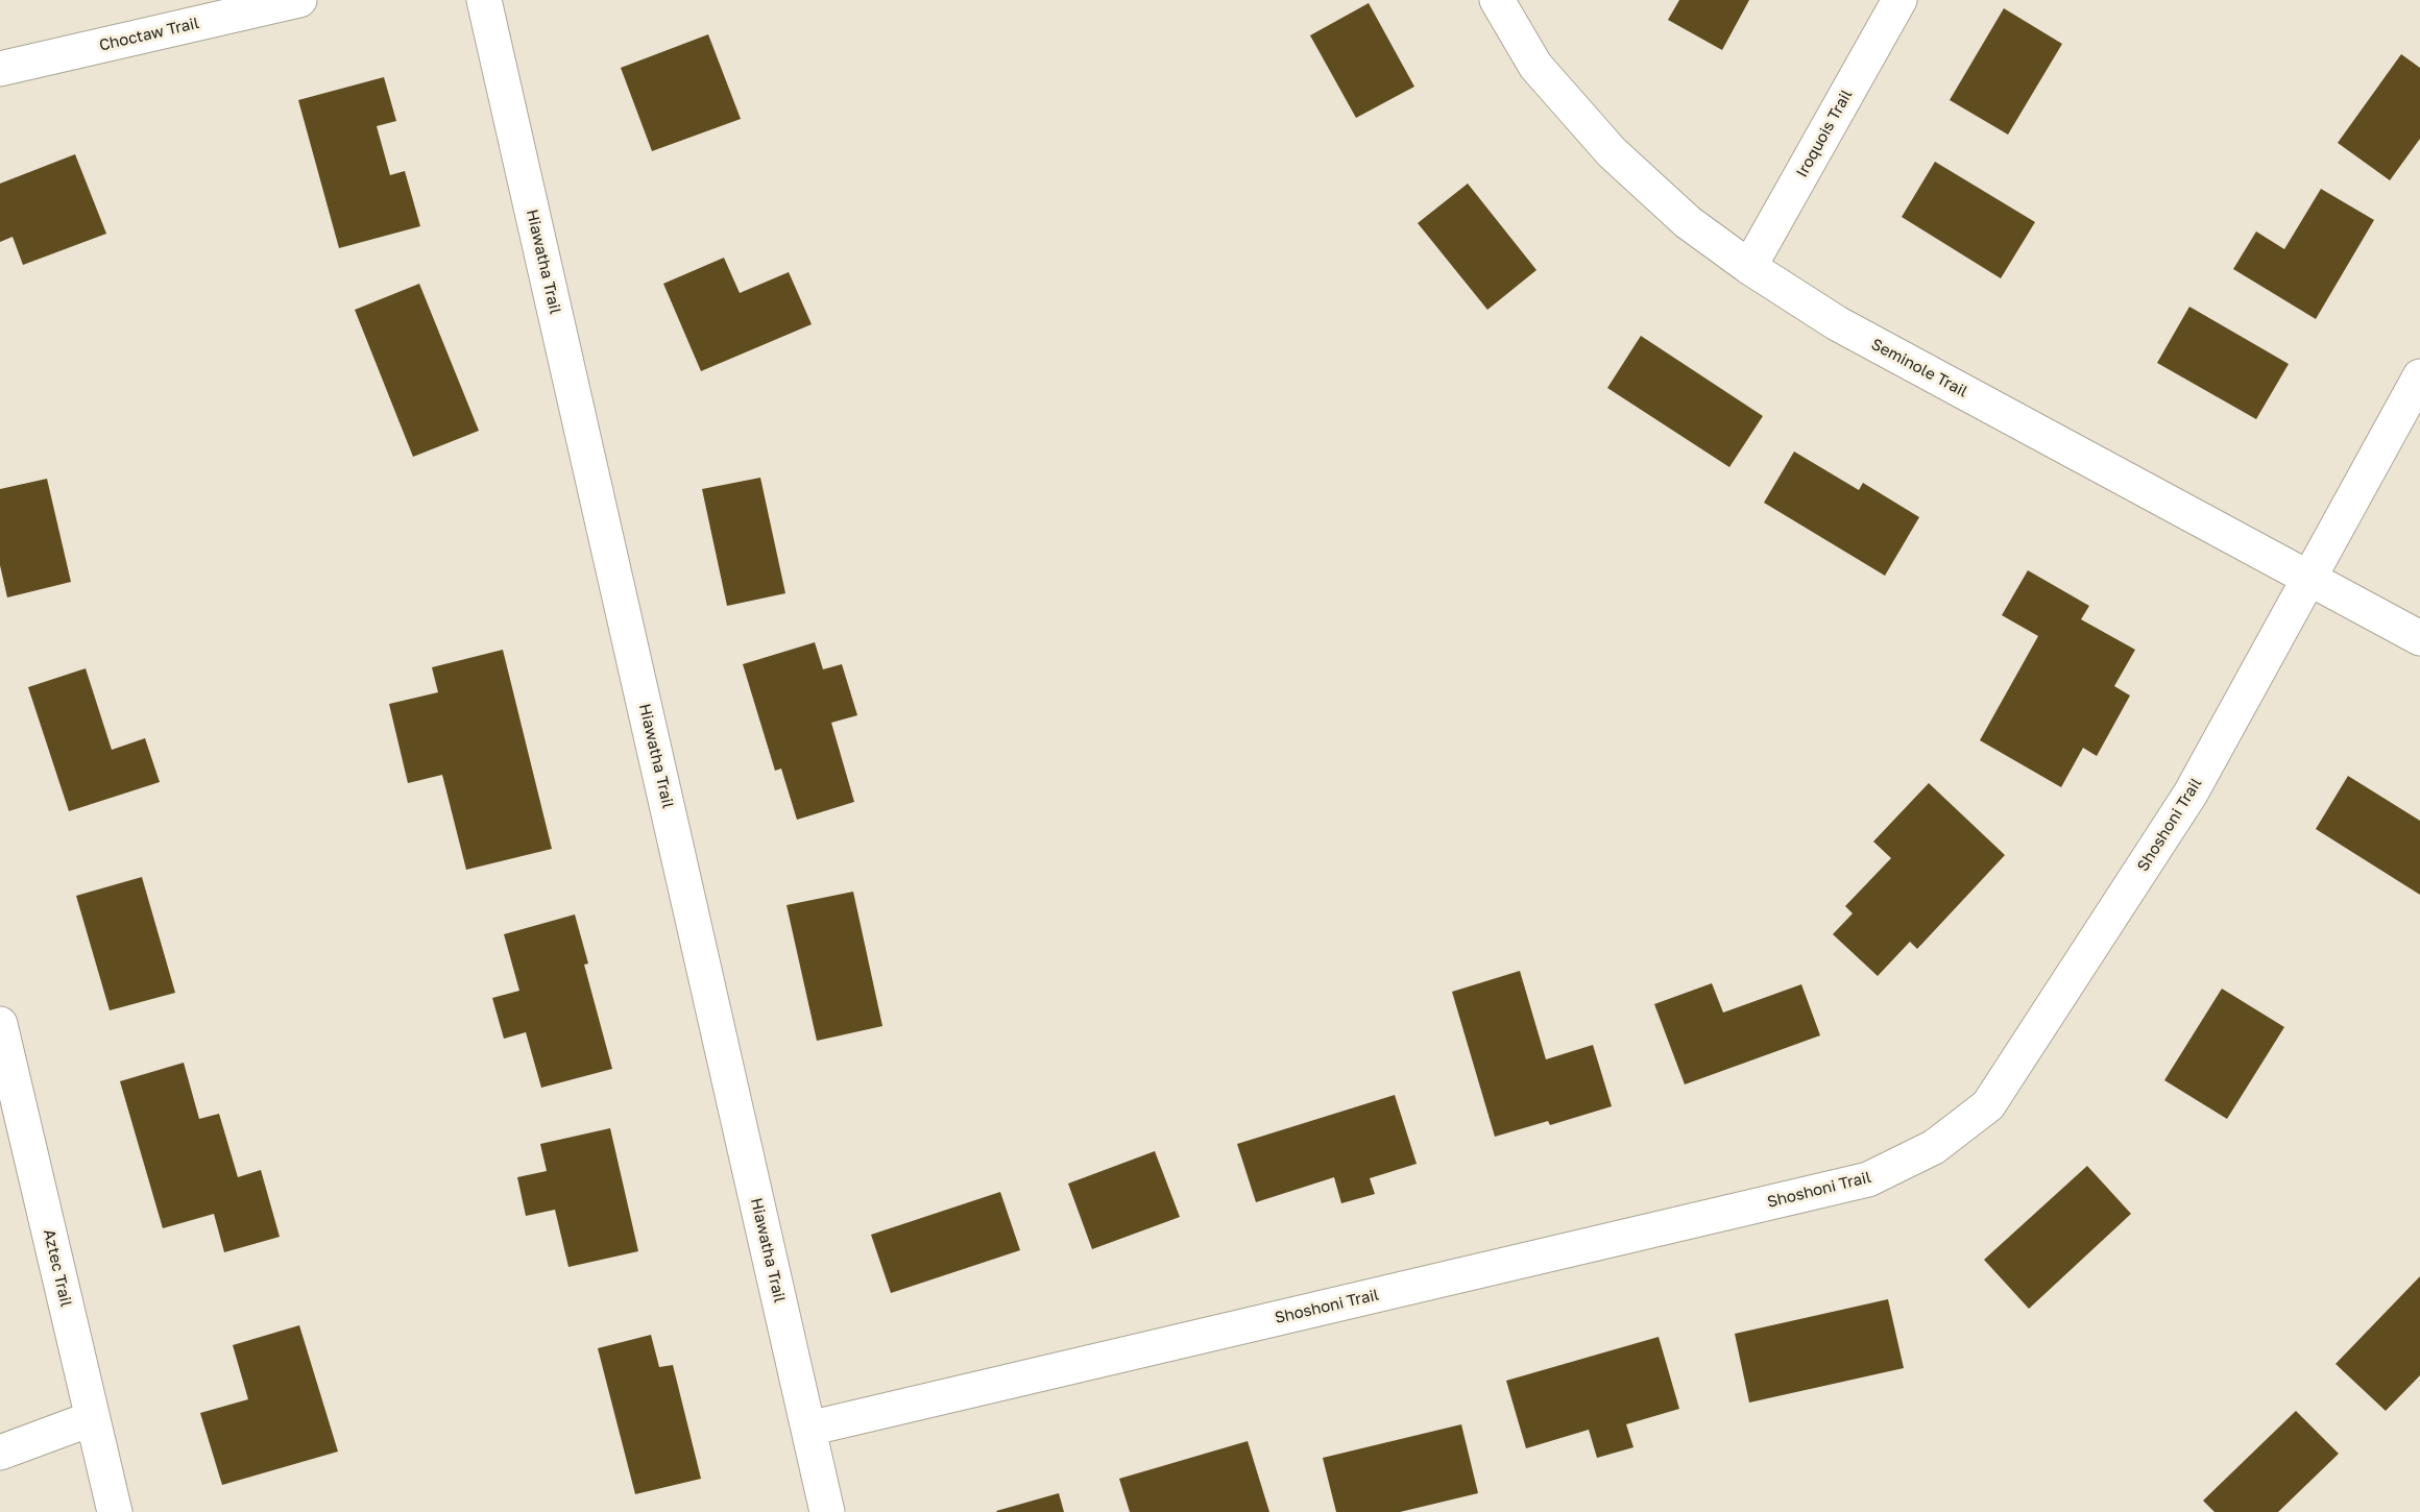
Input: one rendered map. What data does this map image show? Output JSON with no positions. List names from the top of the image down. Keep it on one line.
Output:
{"streets":{"street":["Choctaw Trail","Iroquois Trail","Hiawatha Trail","Seminole Trail","Shoshoni Trail","Aztec Trail"]},"crossings":[["Iroquois Trail","Seminole Trail"],["Hiawatha Trail","Shoshoni Trail"],["Seminole Trail","Shoshoni Trail"]]}
